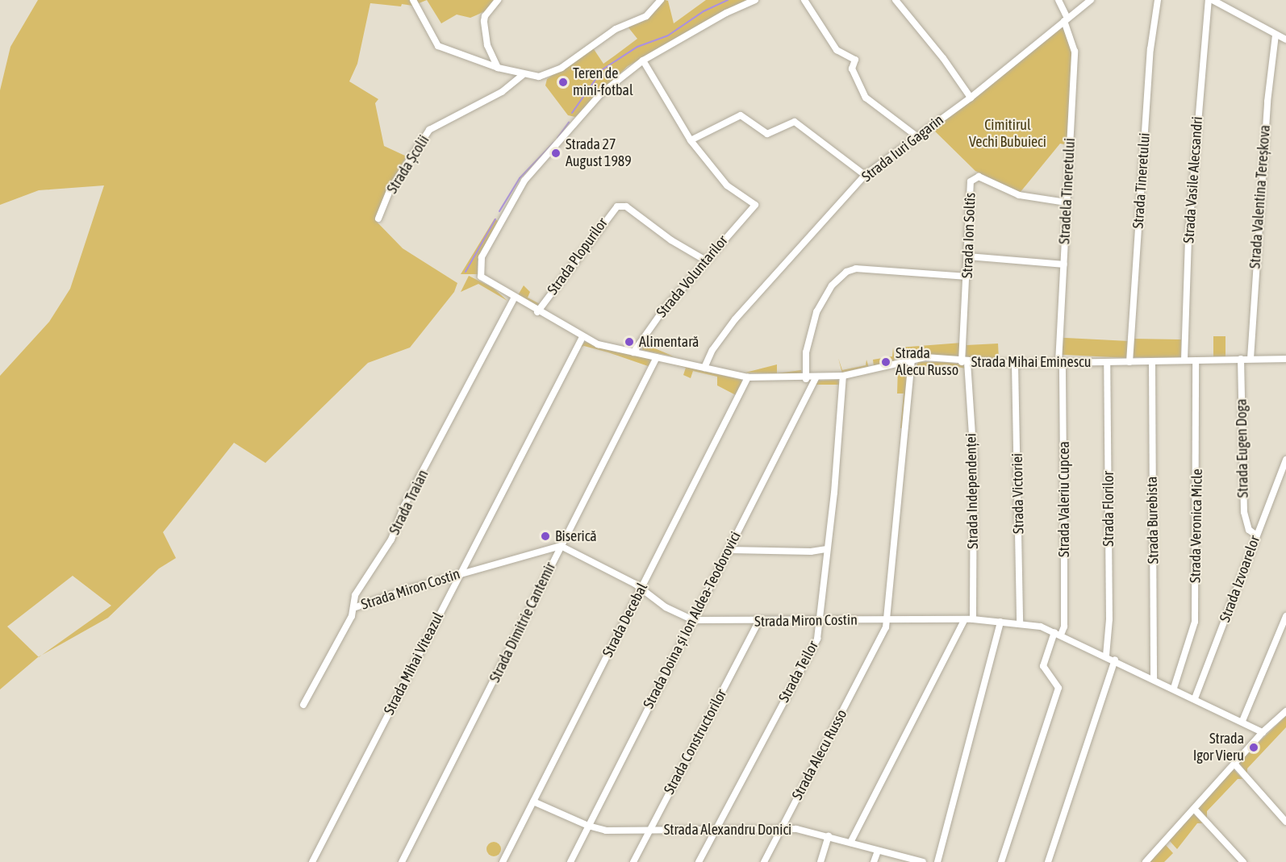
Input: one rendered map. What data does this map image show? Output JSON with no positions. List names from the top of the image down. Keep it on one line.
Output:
{"streets":{"street":["Strada Iuri Gagarin","Strada Școlii","Strada Vasile Alecsandri","Strada Tineretului","Stradela Tineretului","Strada Valentina Tereșkova","Strada Ion Soltîs","Strada Plopurilor","Strada Voluntarilor","Strada Mihai Eminescu","Strada Eugen Doga","Strada Independenței","Strada Victoriei","Strada Valeriu Cupcea","Strada Traian","Strada Florilor","Strada Burebista","Strada Veronica Micle","Strada Izvoarelor","Strada Miron Costin","Strada Decebal","Strada Doina și Ion Aldea-Teodorovici","Strada Dimitrie Cantemir","Strada Mihai Viteazul","Strada Teilor","Strada Constructorilor","Strada Alecu Russo","Strada Alexandru Donici"]},"crossings":[["Strada Iuri Gagarin","Stradela Tineretului"],["Strada Iuri Gagarin","Strada Mihai Eminescu"],["Strada Vasile Alecsandri","Strada Mihai Eminescu"],["Strada Tineretului","Strada Mihai Eminescu"],["Stradela Tineretului","Strada Ion Soltîs"],["Stradela Tineretului","Strada Mihai Eminescu"],["Stradela Tineretului","Strada Valeriu Cupcea"],["Strada Valentina Tereșkova","Strada Mihai Eminescu"],["Strada Ion Soltîs","Strada Mihai Eminescu"],["Strada Ion Soltîs","Strada Independenței"],["Strada Plopurilor","Strada Voluntarilor"],["Strada Plopurilor","Strada Mihai Eminescu"],["Strada Voluntarilor","Strada Mihai Eminescu"],["Strada Mihai Eminescu","Strada Eugen Doga"],["Strada Mihai Eminescu","Strada Independenței"],["Strada Mihai Eminescu","Strada Victoriei"],["Strada Mihai Eminescu","Strada Valeriu Cupcea"],["Strada Mihai Eminescu","Strada Traian"],["Strada Mihai Eminescu","Strada Florilor"],["Strada Mihai Eminescu","Strada Burebista"],["Strada Mihai Eminescu","Strada Veronica Micle"],["Strada Mihai Eminescu","Strada Decebal"],["Strada Mihai Eminescu","Strada Doina și Ion Aldea-Teodorovici"],["Strada Mihai Eminescu","Strada Dimitrie Cantemir"],["Strada Mihai Eminescu","Strada Mihai Viteazul"],["Strada Mihai Eminescu","Strada Teilor"],["Strada Mihai Eminescu","Strada Alecu Russo"],["Strada Eugen Doga","Strada Izvoarelor"],["Strada Independenței","Strada Miron Costin"],["Strada Independenței","Strada Alexandru Donici"],["Strada Victoriei","Strada Miron Costin"],["Strada Valeriu Cupcea","Strada Miron Costin"],["Strada Traian","Strada Miron Costin"],["Strada Florilor","Strada Miron Costin"],["Strada Burebista","Strada Miron Costin"],["Strada Veronica Micle","Strada Miron Costin"],["Strada Izvoarelor","Strada Miron Costin"],["Strada Miron Costin","Strada Decebal"],["Strada Miron Costin","Strada Doina și Ion Aldea-Teodorovici"],["Strada Miron Costin","Strada Dimitrie Cantemir"],["Strada Miron Costin","Strada Mihai Viteazul"],["Strada Miron Costin","Strada Teilor"],["Strada Miron Costin","Strada Constructorilor"],["Strada Miron Costin","Strada Alecu Russo"],["Strada Decebal","Strada Alexandru Donici"],["Strada Doina și Ion Aldea-Teodorovici","Strada Alexandru Donici"],["Strada Teilor","Strada Alexandru Donici"],["Strada Constructorilor","Strada Alexandru Donici"],["Strada Alecu Russo","Strada Alexandru Donici"]],"parks":["Cimitirul Vechi Bubuieci"],"places":["Teren de mini-fotbal","Strada 27 August 1989","Alimentară","Strada Alecu Russo","Biserică","Strada Igor Vieru"]}
